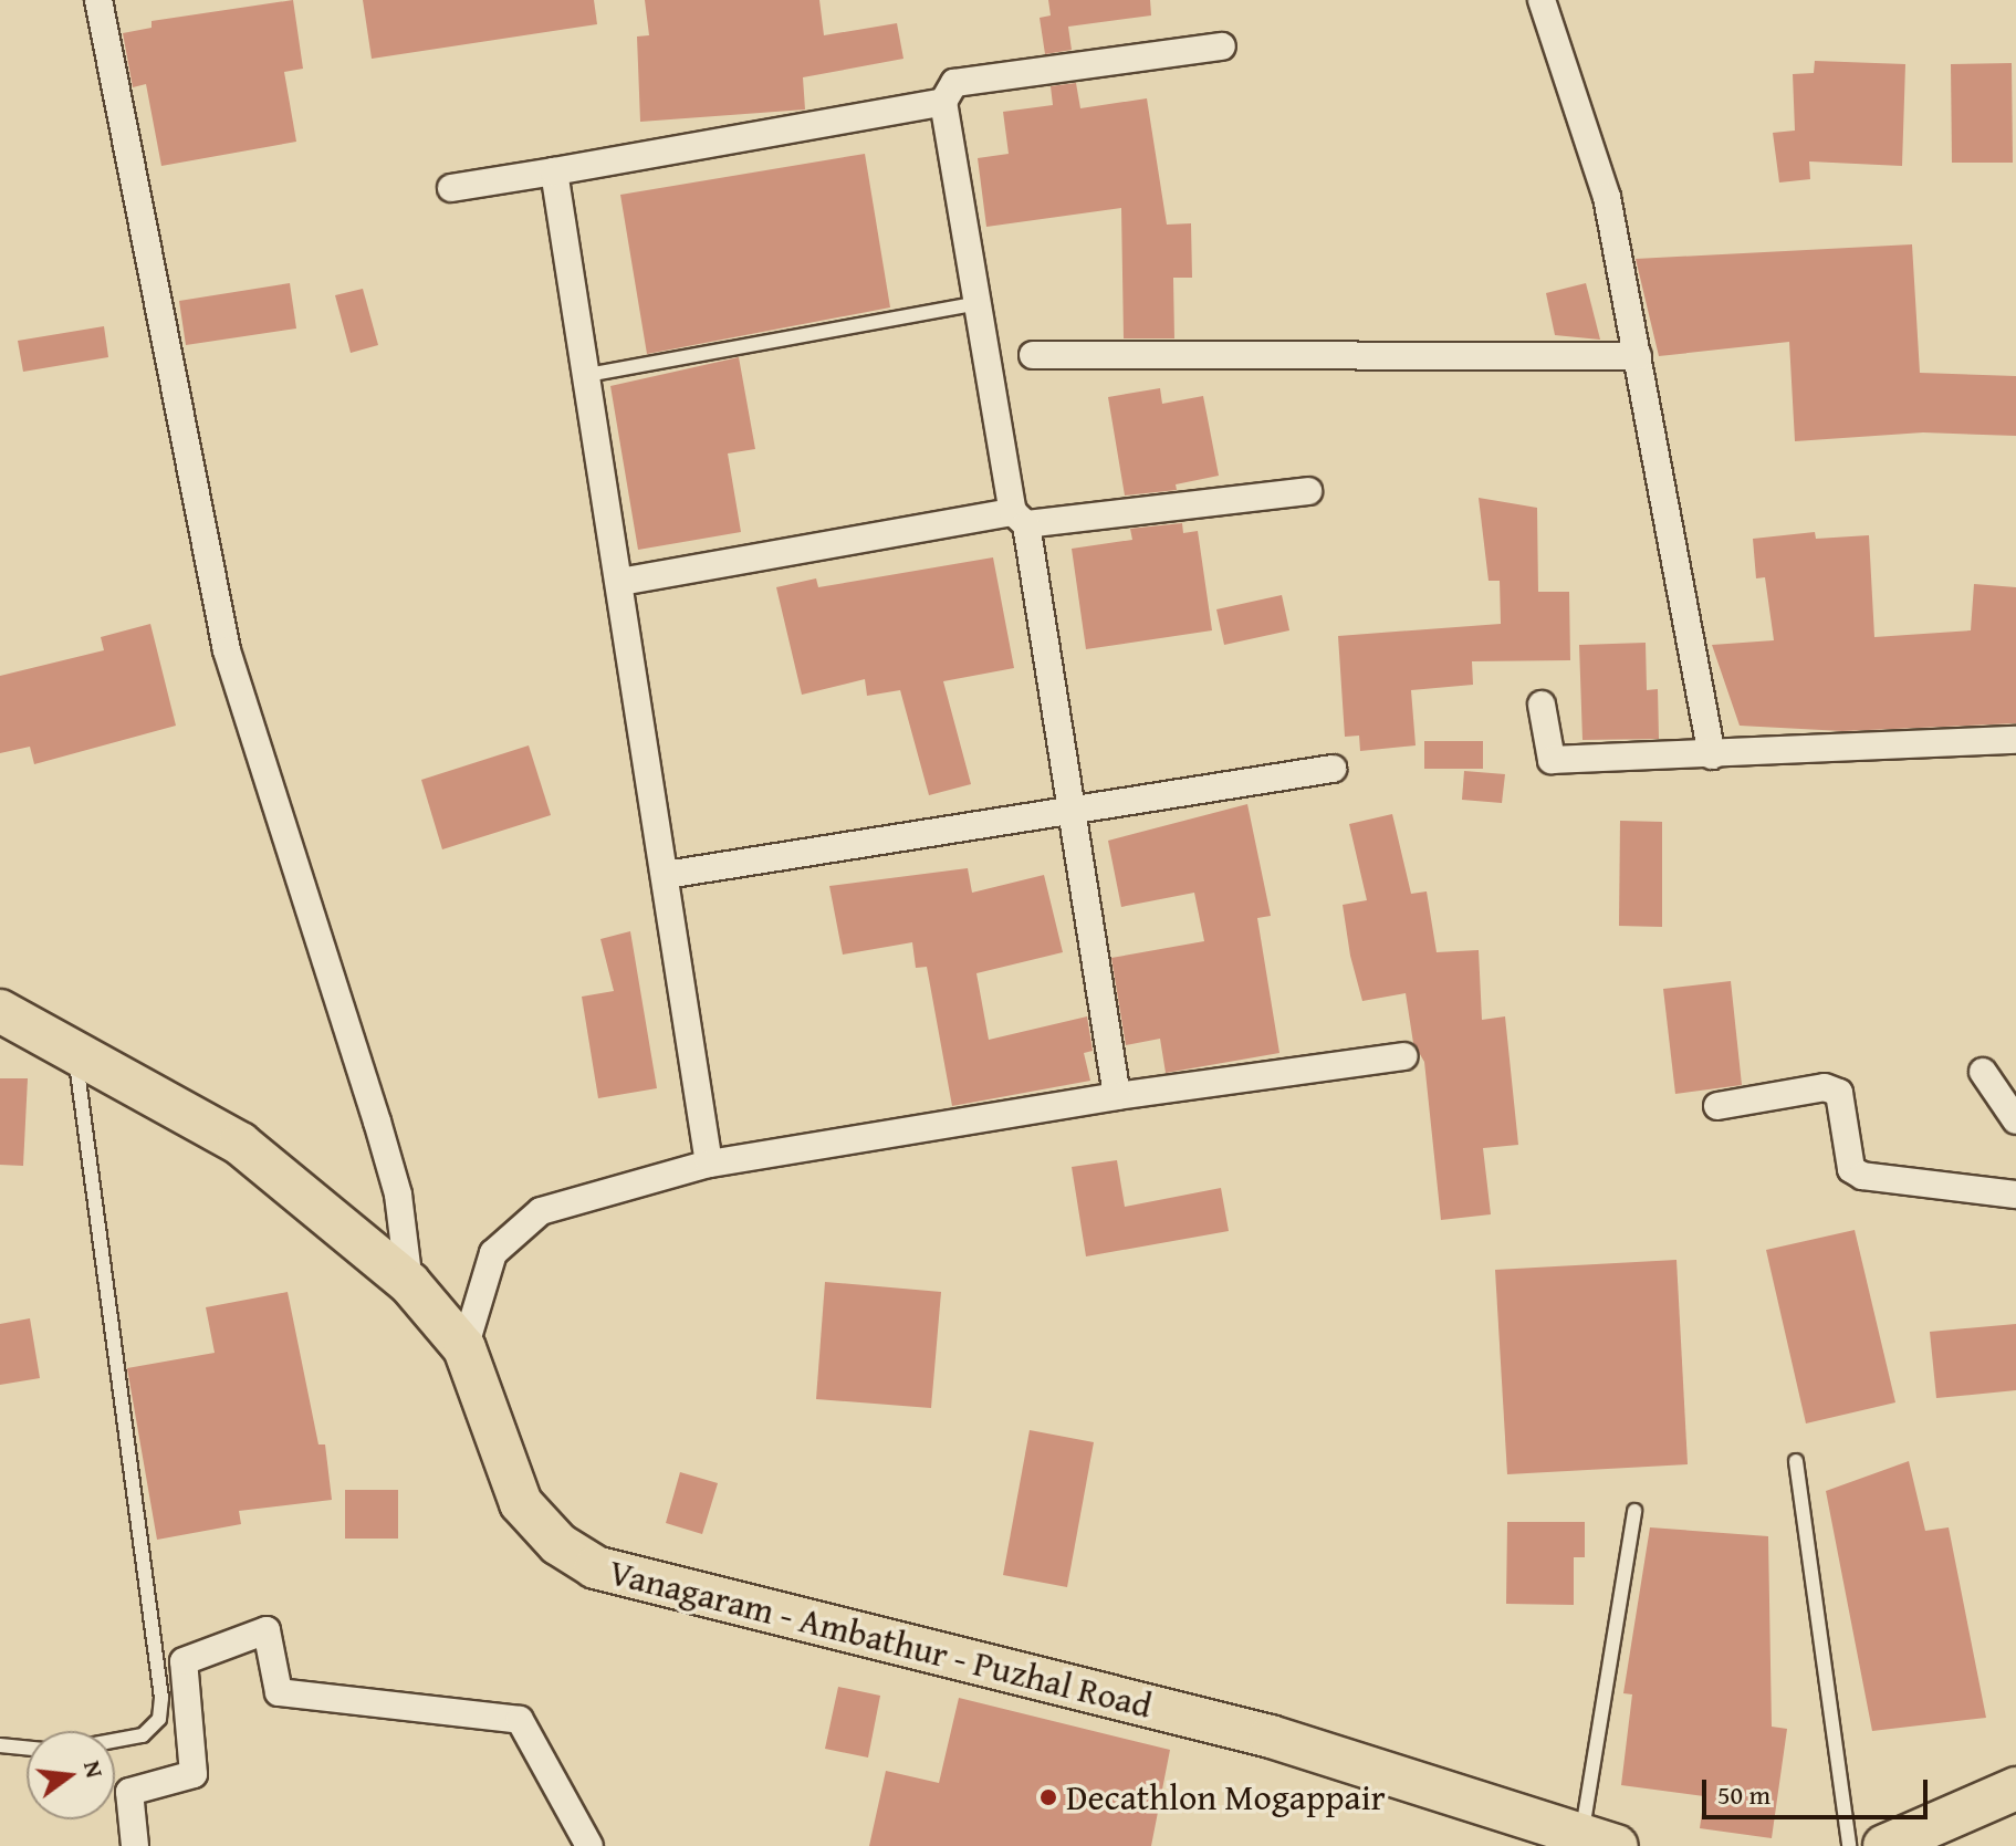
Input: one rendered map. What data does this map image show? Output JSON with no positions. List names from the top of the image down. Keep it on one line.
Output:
{"streets":{"main road":["Vanagaram - Ambathur - Puzhal Road"]},"places":["Decathlon Mogappair"],"scale_bar":"50 m","north":"right"}
